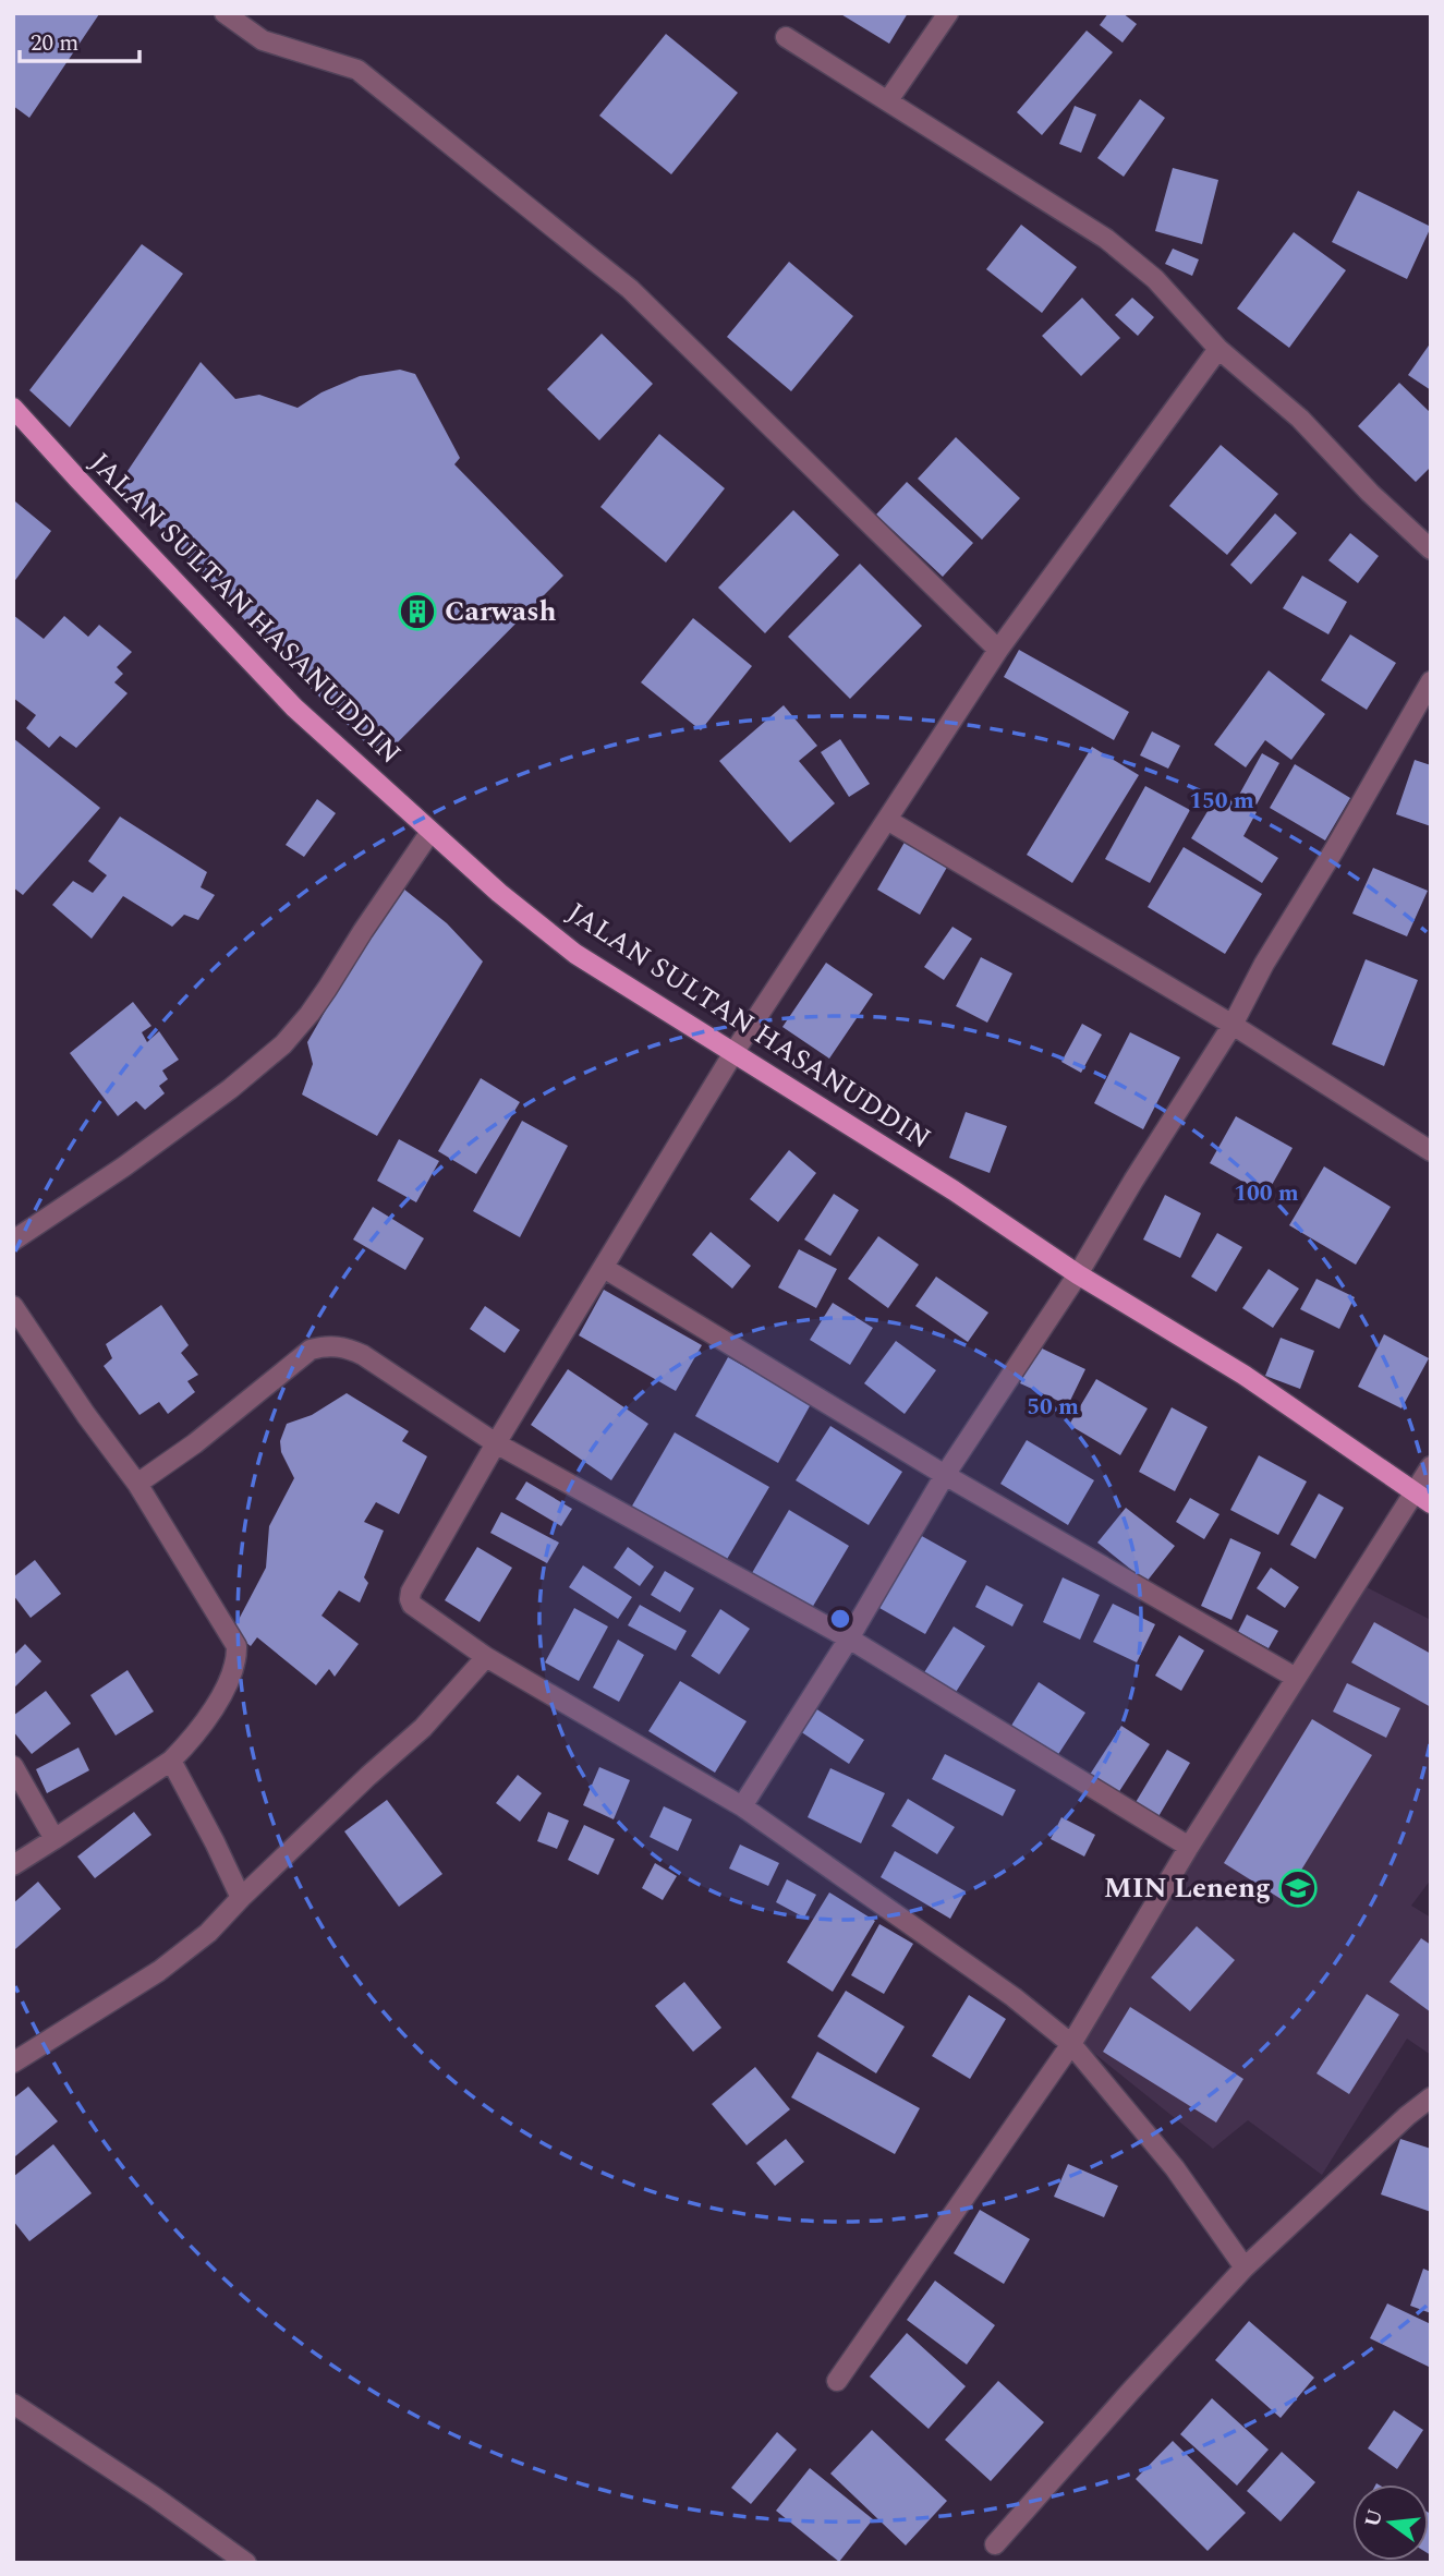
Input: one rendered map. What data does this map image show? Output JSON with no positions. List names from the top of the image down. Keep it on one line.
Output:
{"streets":{"main road":["JALAN SULTAN HASANUDDIN"]},"places":{"building":["Carwash"],"school or university":["MIN Leneng"]},"scale_bar":"20 m","north":"left","rings":["150 m","100 m","50 m"]}
